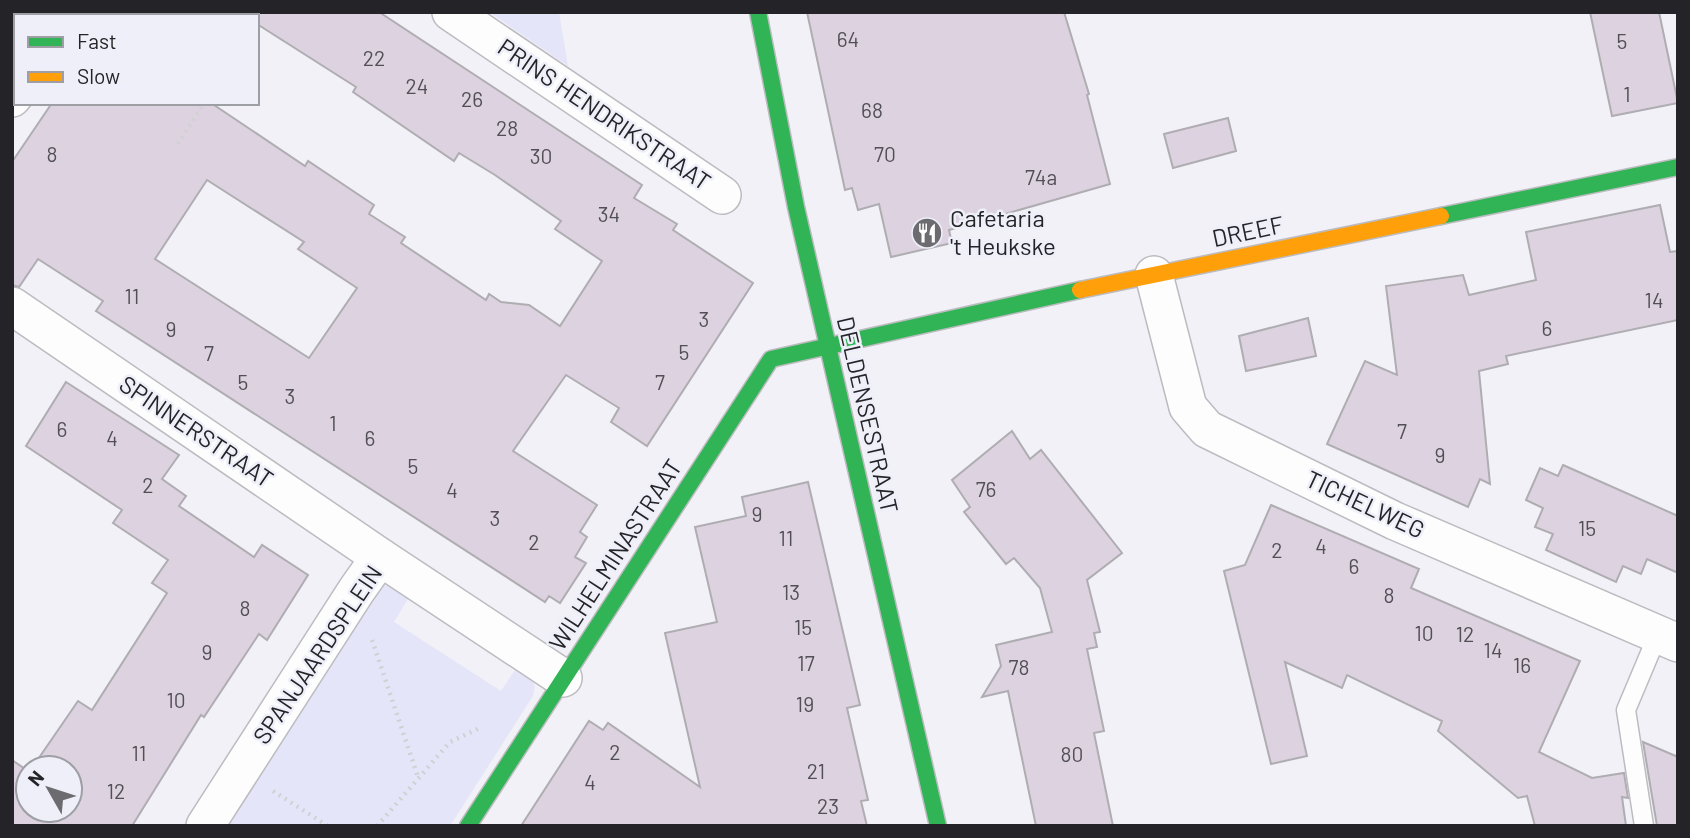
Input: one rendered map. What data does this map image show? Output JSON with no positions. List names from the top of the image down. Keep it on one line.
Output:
{"streets":{"street":["PRINS HENDRIKSTRAAT","DREEF","DELDENSESTRAAT","SPINNERSTRAAT","TICHELWEG","WILHELMINASTRAAT","SPANJAARDSPLEIN"]},"crossings":[["DREEF","DELDENSESTRAAT"],["DREEF","TICHELWEG"],["DREEF","WILHELMINASTRAAT"],["DELDENSESTRAAT","WILHELMINASTRAAT"],["SPINNERSTRAAT","SPANJAARDSPLEIN"],["WILHELMINASTRAAT","SPANJAARDSPLEIN"]],"places":{"restaurant":["Cafetaria 't Heukske"]},"house_numbers":["64","5","22","24","1","26","68","28","8","70","30","74a","34","11","14","3","6","9","5","7","5","7","3","1","6","7","4","6","9","5","2","76","4","9","3","15","11","2","4","2","6","13","8","8","15","10","12","14","9","17","16","78","10","19","2","11","80","21","4","12","23"],"legend":["Fast","Slow"],"north":"top left"}
